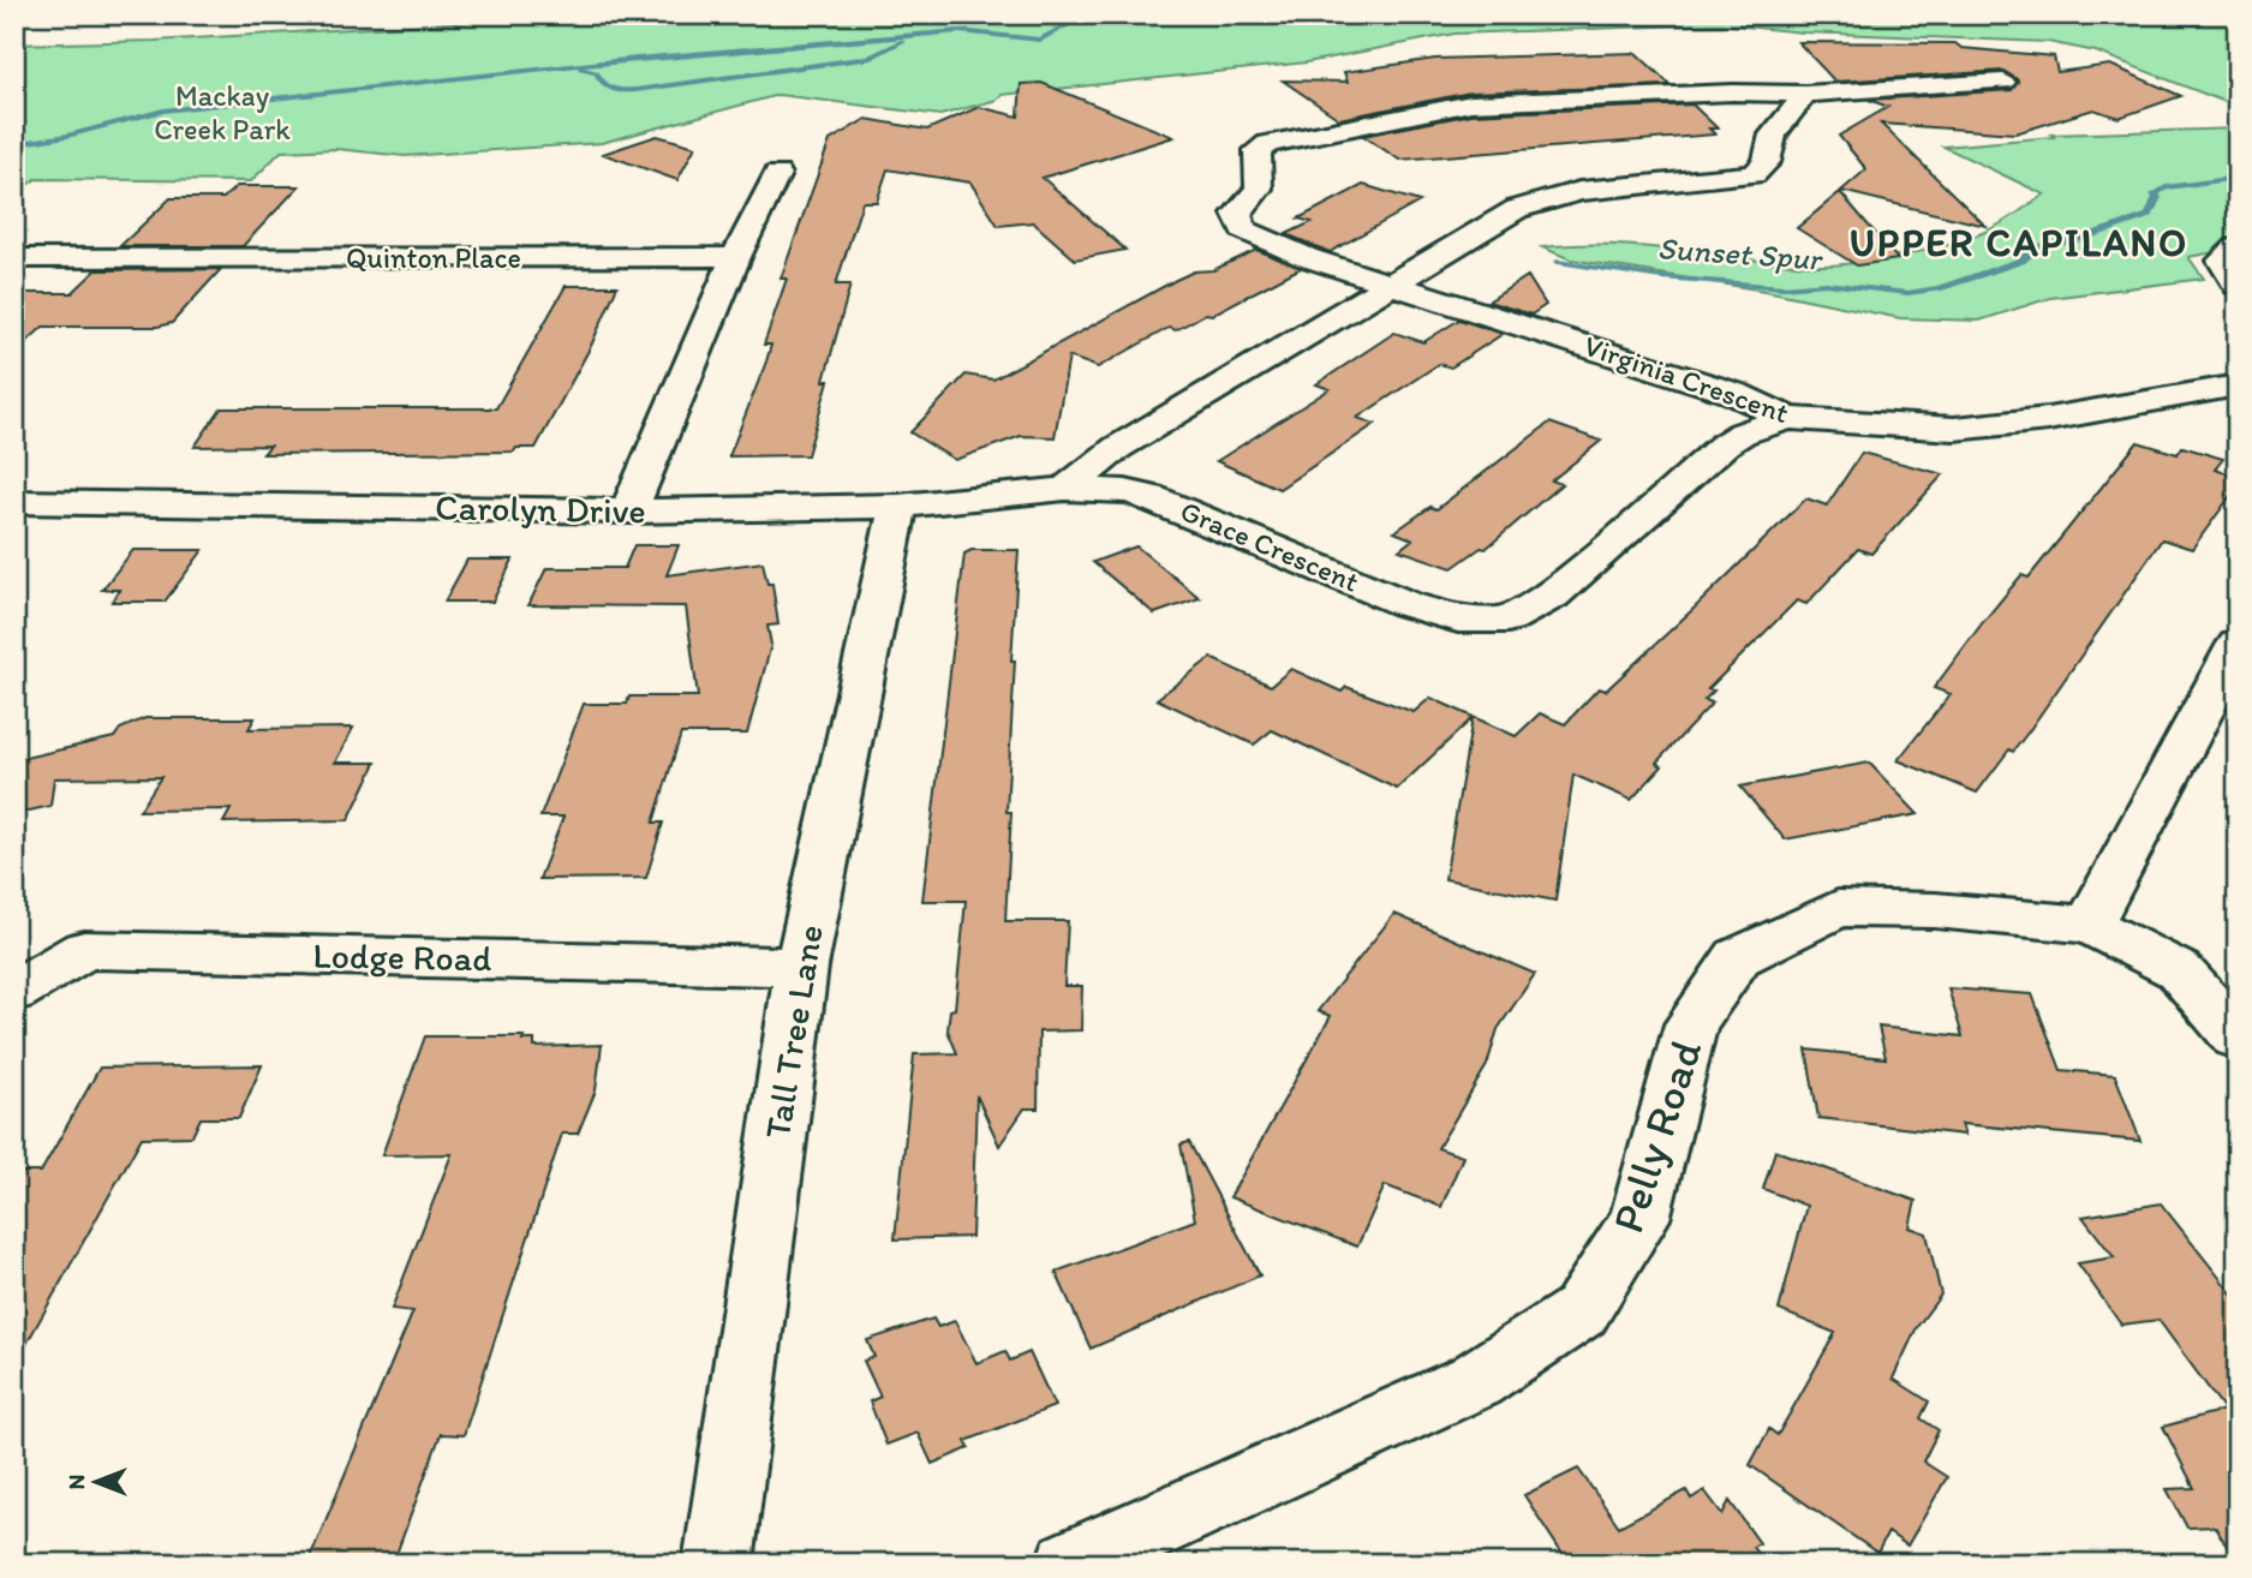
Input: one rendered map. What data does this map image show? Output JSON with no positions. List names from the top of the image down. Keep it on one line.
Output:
{"streets":{"street":["Quinton Place","Virginia Crescent","Carolyn Drive","Grace Crescent","Lodge Road","Tall Tree Lane","Pelly Road"]},"crossings":[["Virginia Crescent","Grace Crescent"],["Carolyn Drive","Grace Crescent"],["Carolyn Drive","Tall Tree Lane"],["Lodge Road","Tall Tree Lane"]],"districts":["UPPER CAPILANO"],"water":["Sunset Spur"],"parks":["Mackay Creek Park"],"north":"left"}
